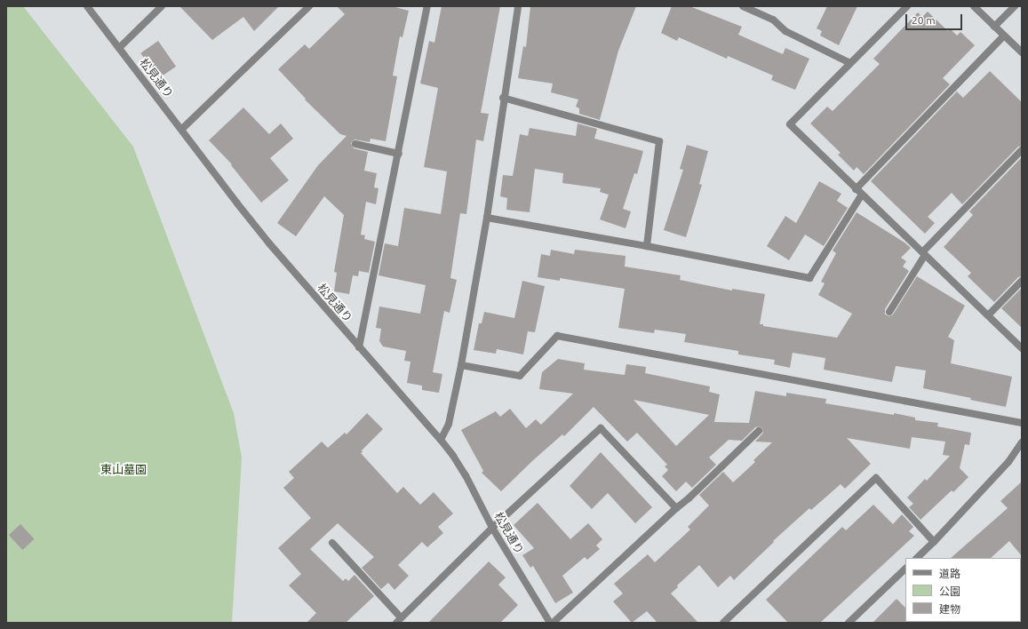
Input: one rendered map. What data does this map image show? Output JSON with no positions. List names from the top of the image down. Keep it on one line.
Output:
{"streets":{"street":["松見通り"]},"parks":["東山墓園"],"legend":["道路","公園","建物"],"scale_bar":"20 m"}
